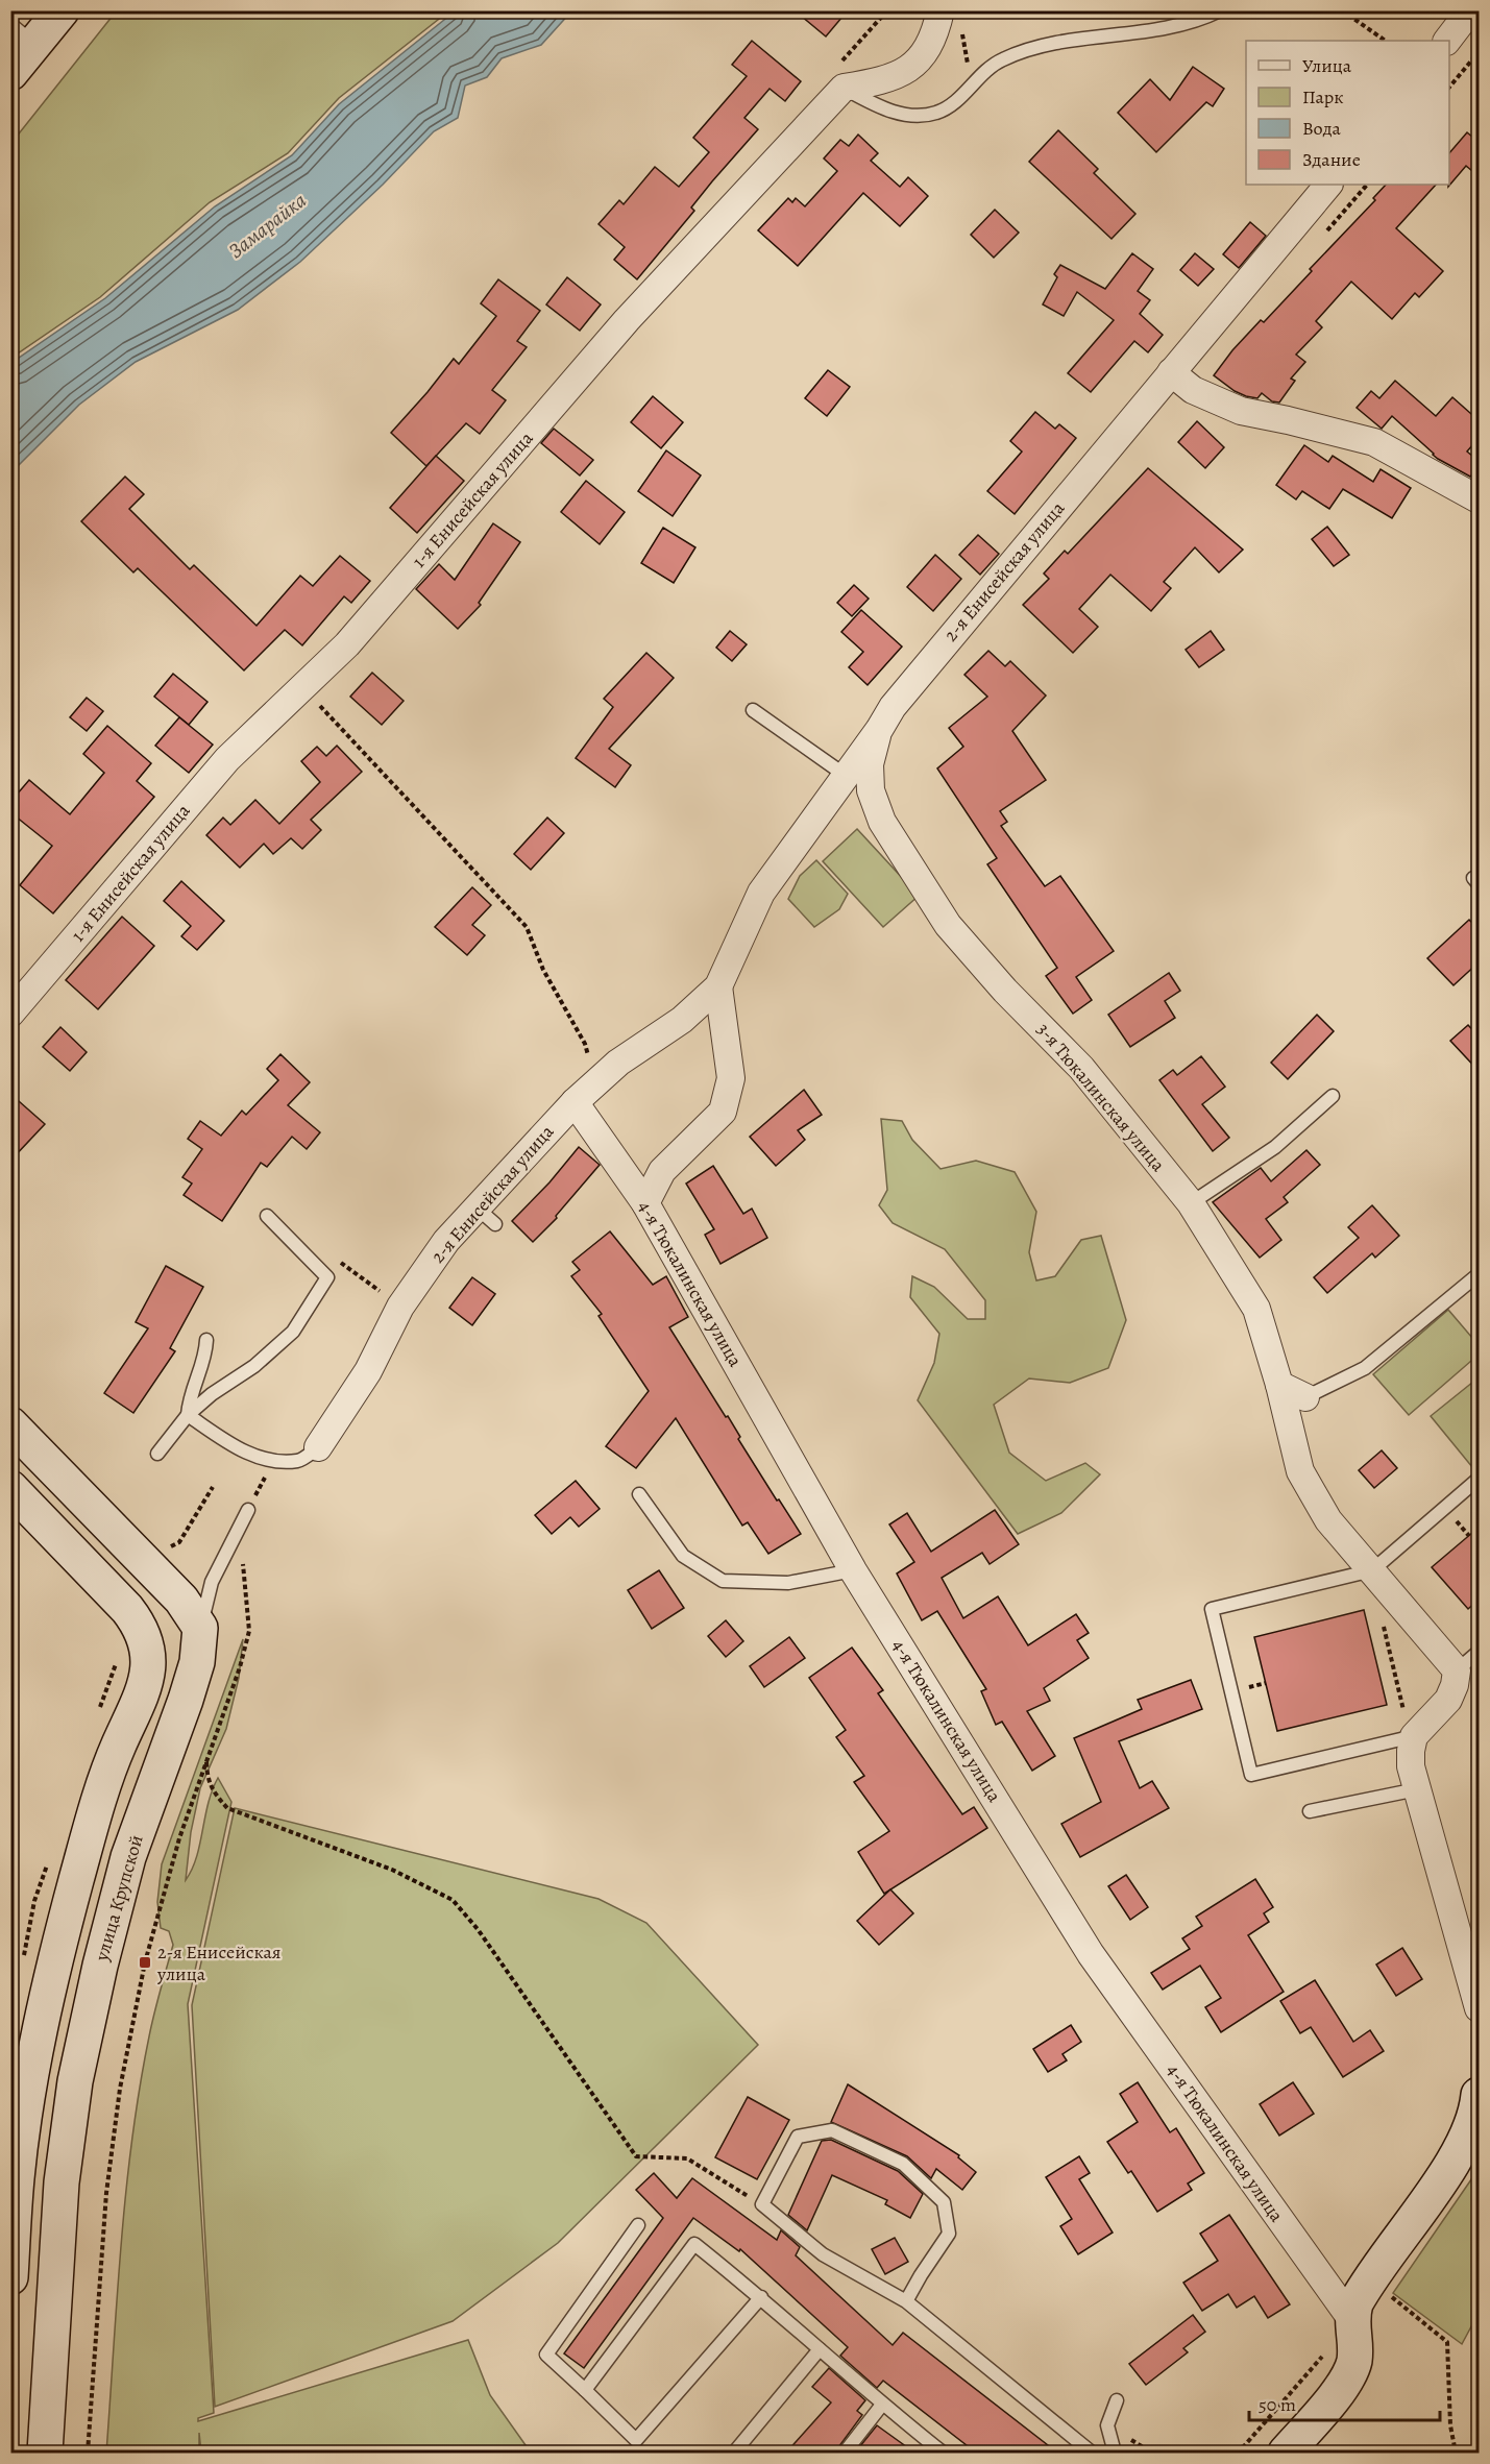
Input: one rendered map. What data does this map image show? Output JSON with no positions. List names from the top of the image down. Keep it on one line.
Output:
{"streets":{"main road":["улица Крупской"],"street":["1-я Енисейская улица","2-я Енисейская улица","3-я Тюкалинская улица","4-я Тюкалинская улица"]},"crossings":[["2-я Енисейская улица","3-я Тюкалинская улица"],["2-я Енисейская улица","4-я Тюкалинская улица"]],"water":["Замарайка"],"places":{"transit":["2-я Енисейская улица"]},"legend":["Улица","Парк","Вода","Здание"],"scale_bar":"50 m"}
